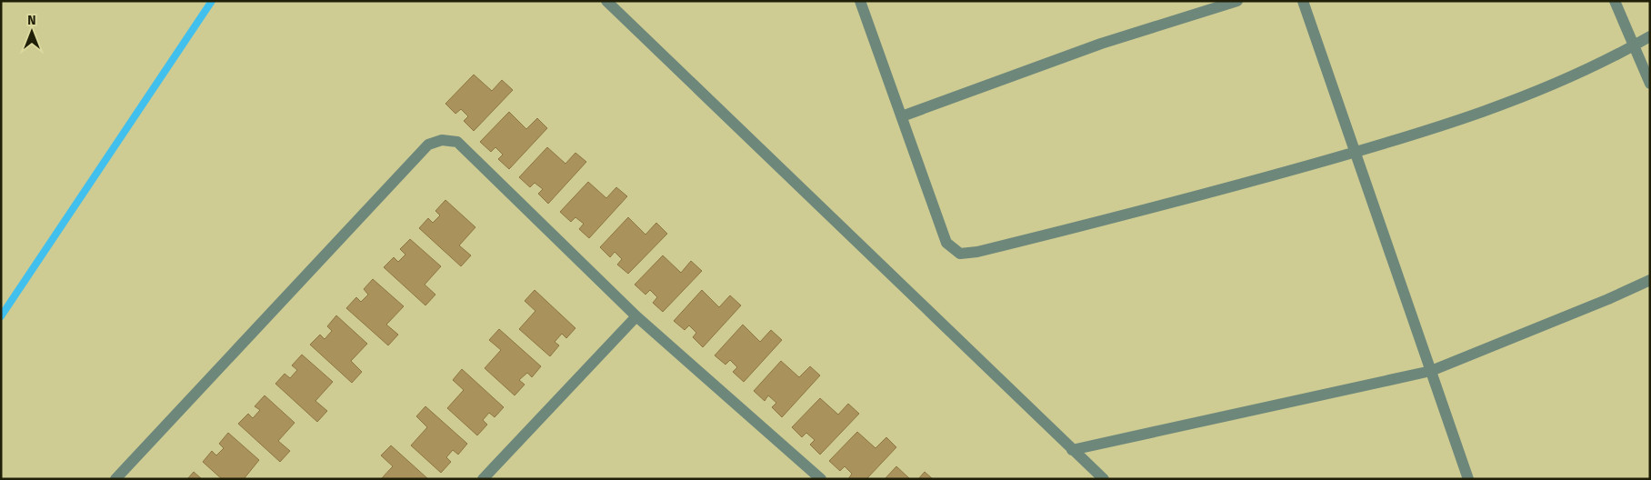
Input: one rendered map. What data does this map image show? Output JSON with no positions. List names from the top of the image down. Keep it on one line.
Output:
{"north":"top"}
